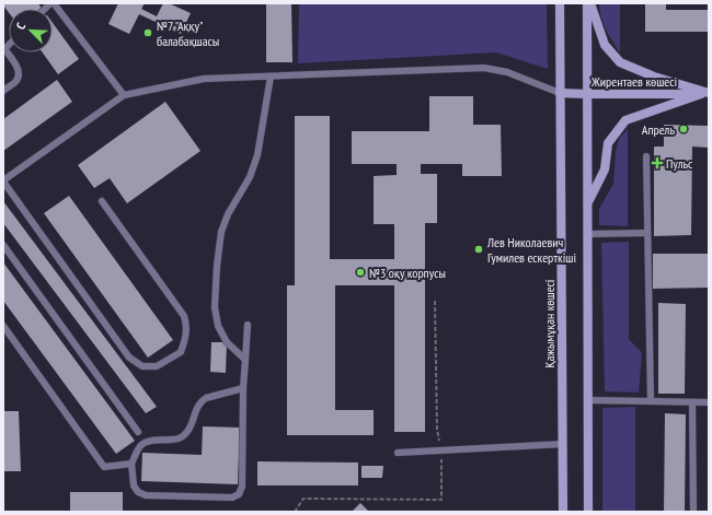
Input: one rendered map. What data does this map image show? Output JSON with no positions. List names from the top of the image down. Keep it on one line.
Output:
{"streets":{"main road":["Жирентаев көшесі","Қажымұқан көшесі"]},"crossings":[["Жирентаев көшесі","Қажымұқан көшесі"]],"places":{"other":["№7 \"Аққу\" балабақшасы","Апрель","Лев Николаевич Гумилев ескерткіші","№3 оқу корпусы"],"health":["Пульс"]},"north":"top left"}
